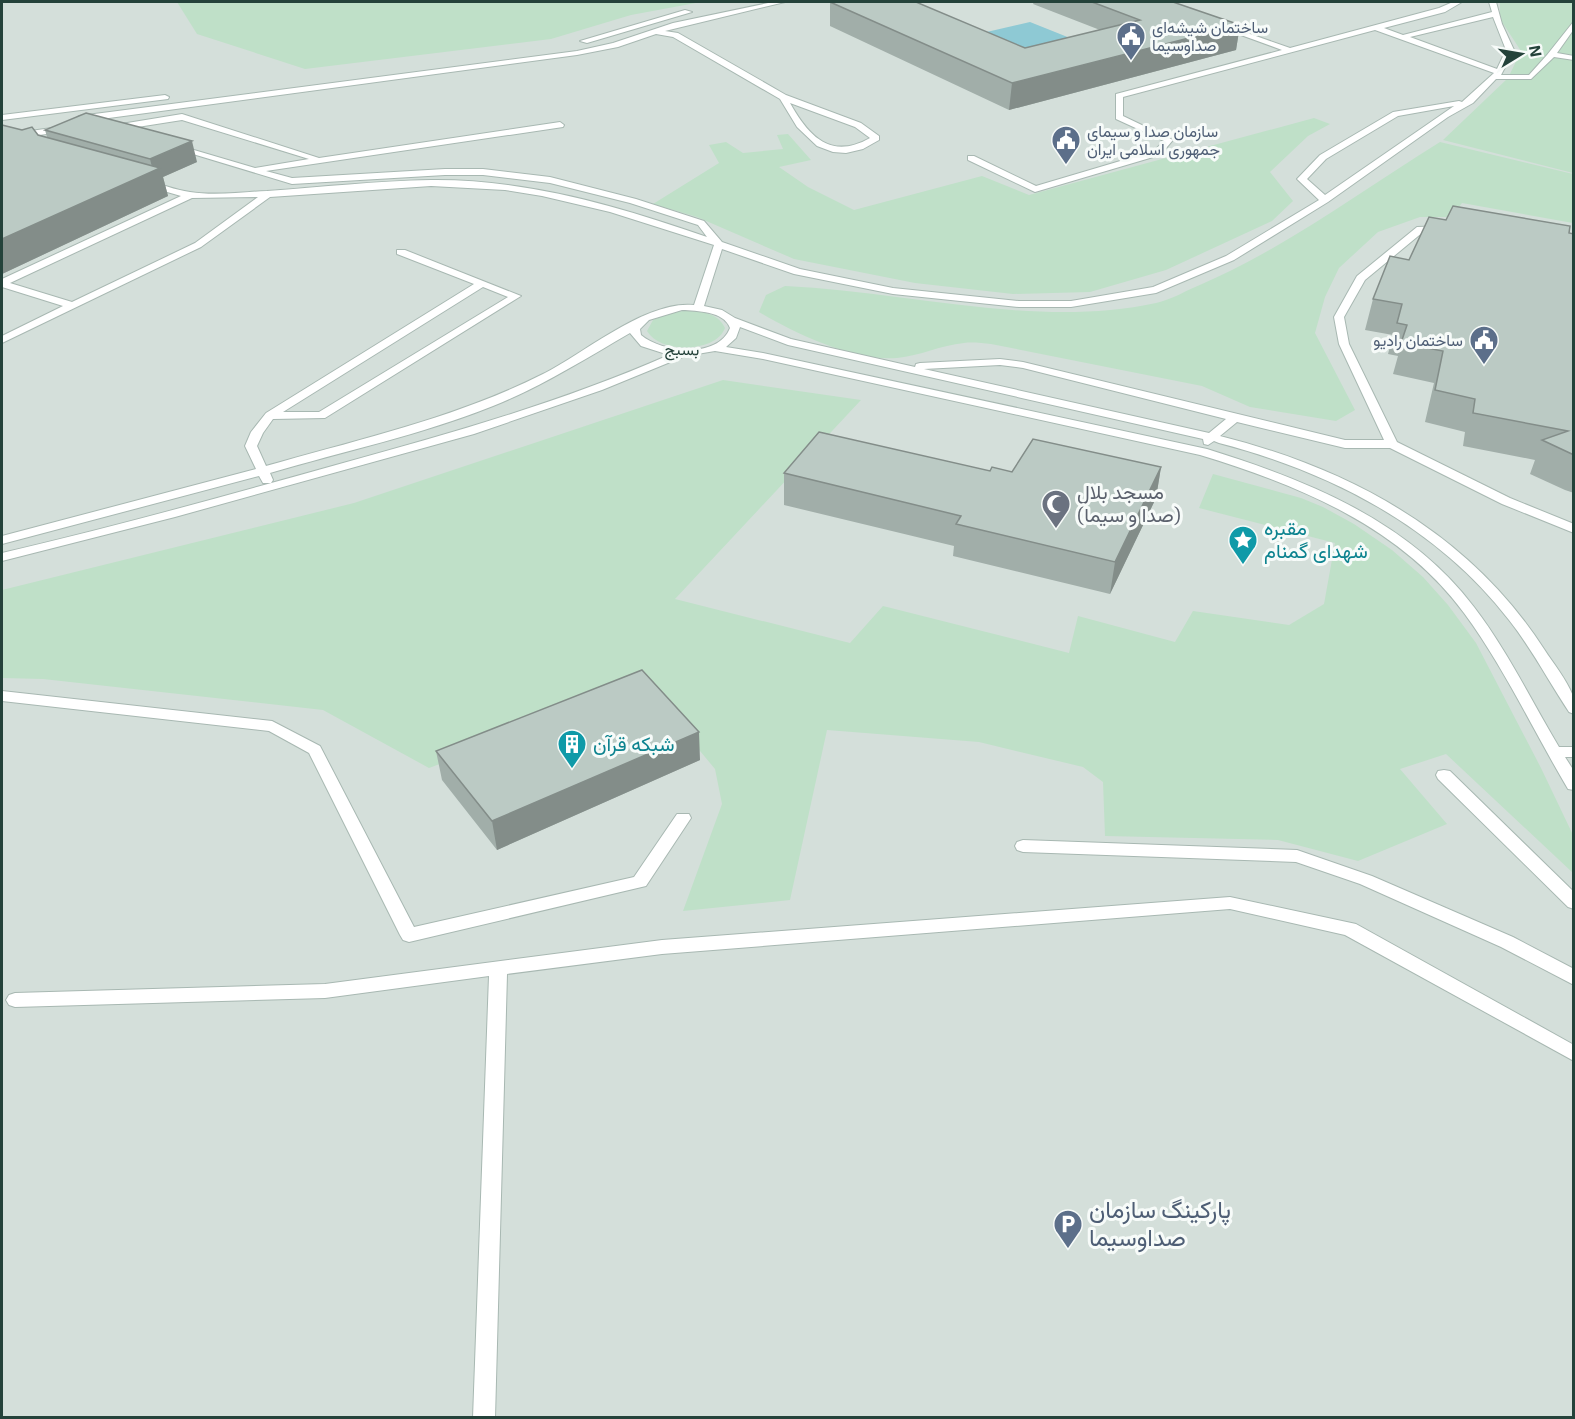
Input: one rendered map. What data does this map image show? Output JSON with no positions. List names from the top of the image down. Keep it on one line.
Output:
{"streets":{"lane":["بسبج"]},"places":{"public building":["ساختمان شیشه‌ای صداوسیما","سازمان صدا و سیمای جمهوری اسلامی ایران","ساختمان رادیو"],"mosque":["مسجد بلال (صدا و سیما)"],"place":["مقبره شهدای گمنام"],"building":["شبکه قرآن"],"parking":["پارکینگ سازمان صداوسیما"]},"north":"right"}
